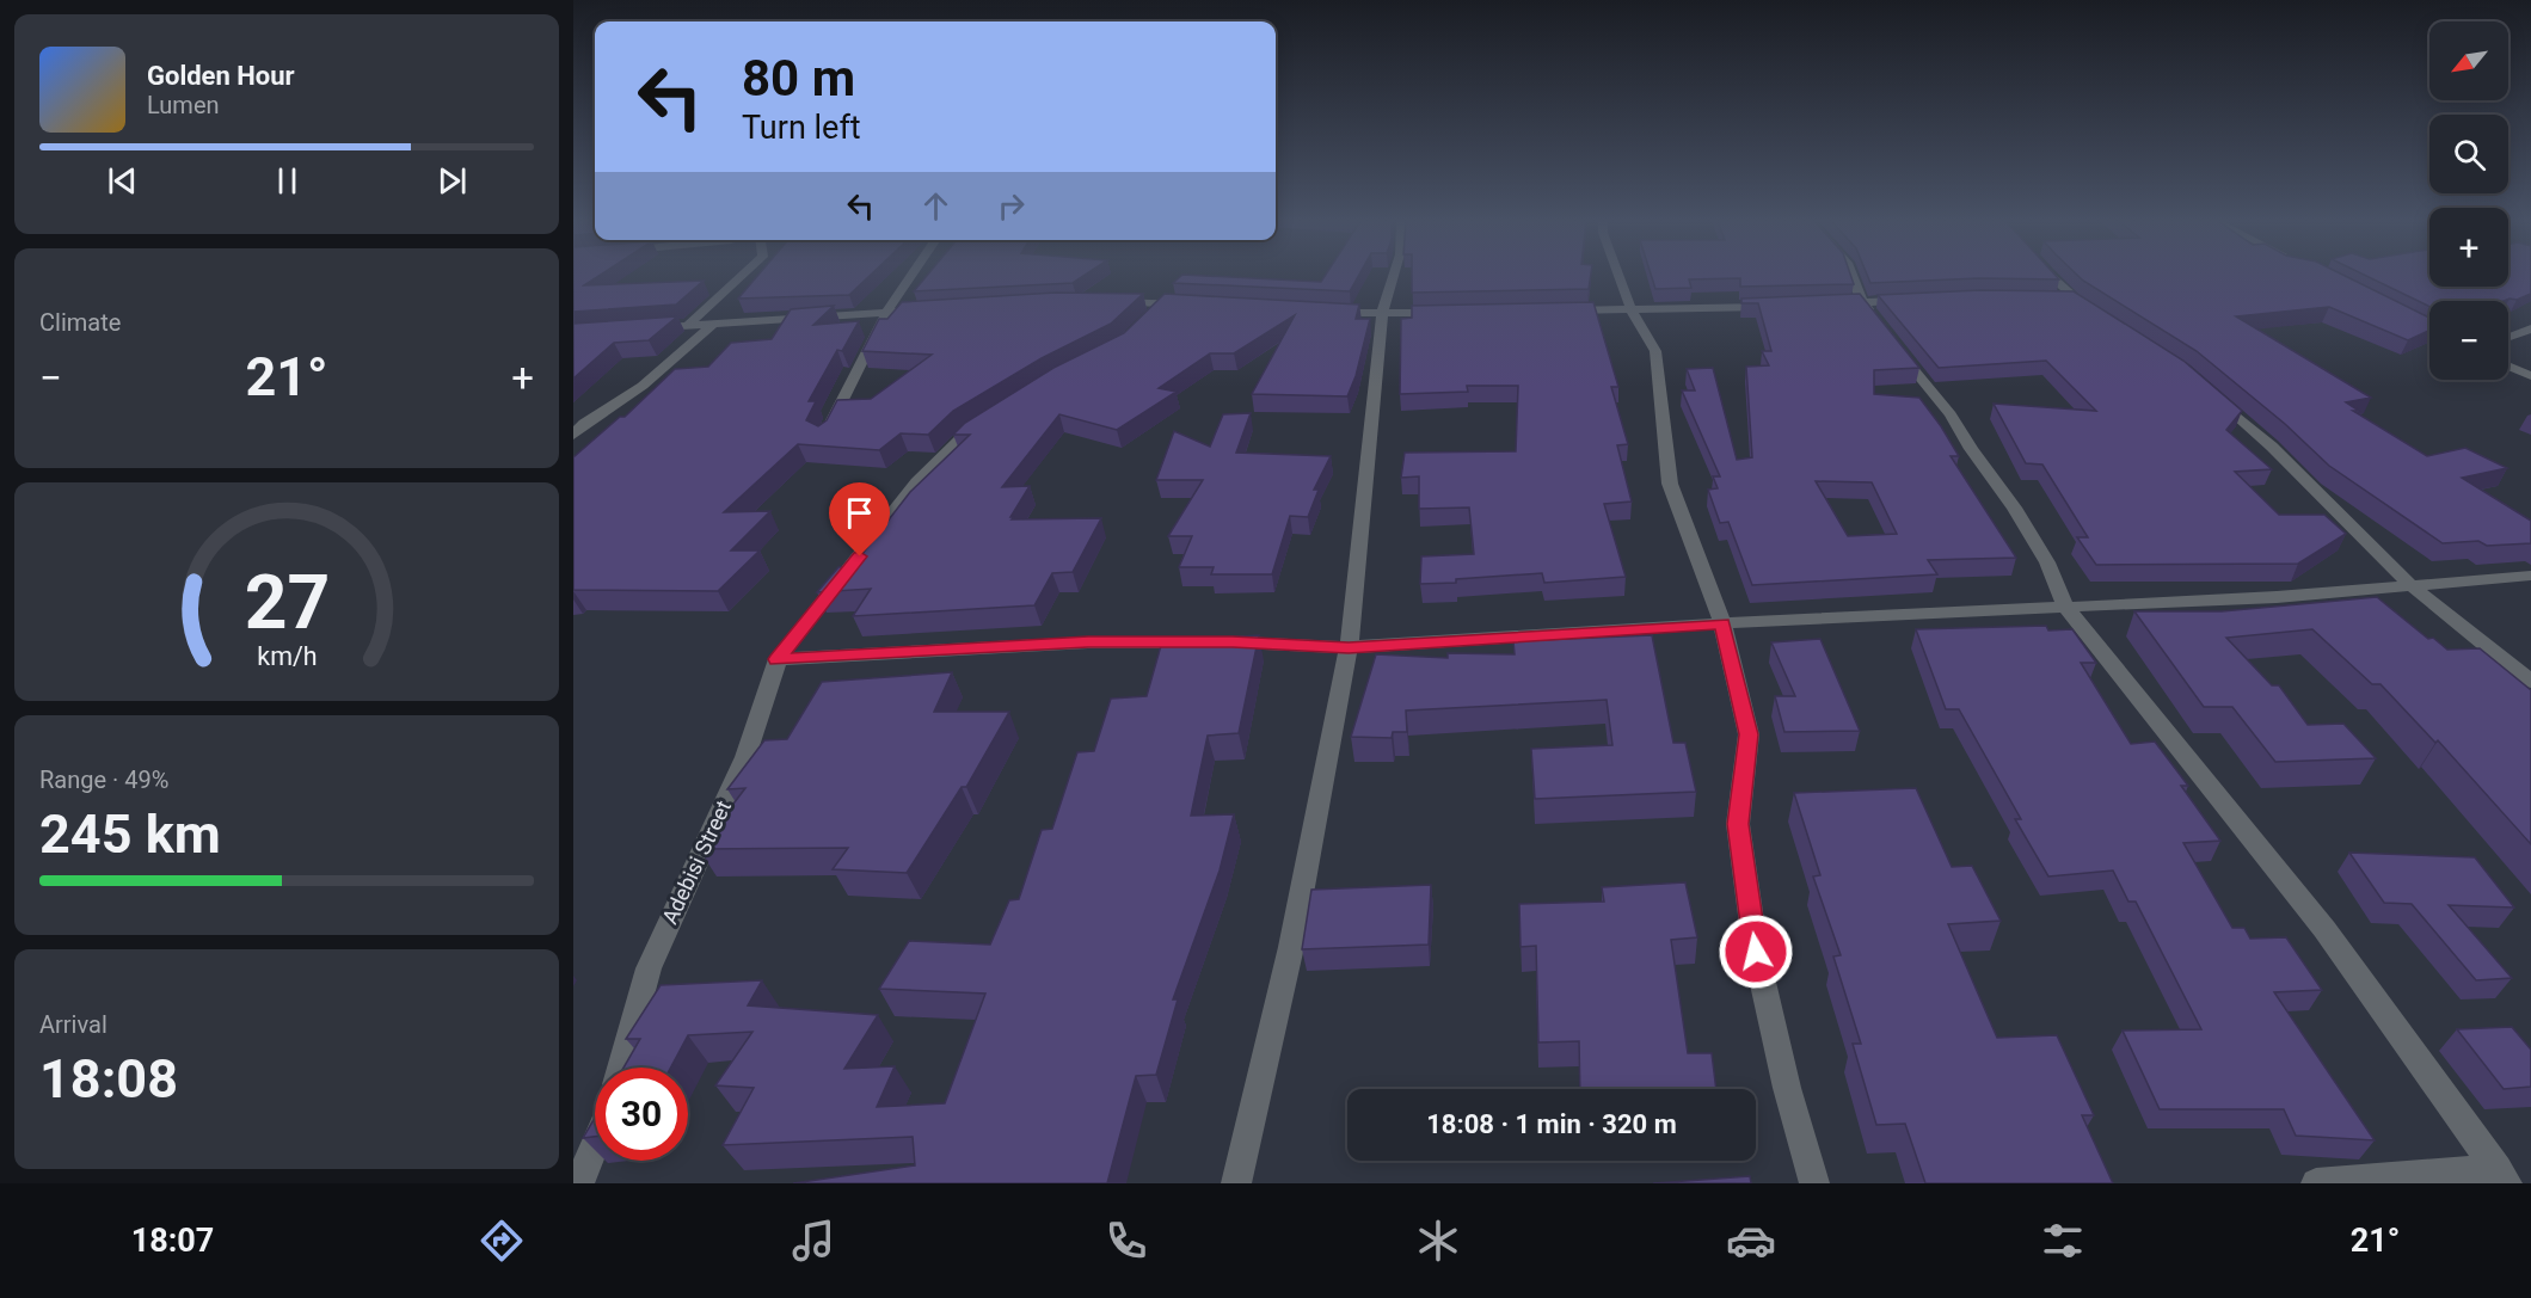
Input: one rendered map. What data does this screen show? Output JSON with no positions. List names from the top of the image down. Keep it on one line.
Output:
{"streets":{"street":["Adebisi Street"]},"north":"bottom left","page":{"map_buttons":["+","−"],"turn":["80 m","Turn left"],"song":["Golden Hour","Lumen"],"tile":["Climate",["Range · 49%","245 km"],["Arrival","18:08"]],"heat":["−","21°","+"],"limit":"30","trip":"18:08 · 1 min · 320 m","tabs":["18:07","21°"],"gauge":["27","km/h"]}}
